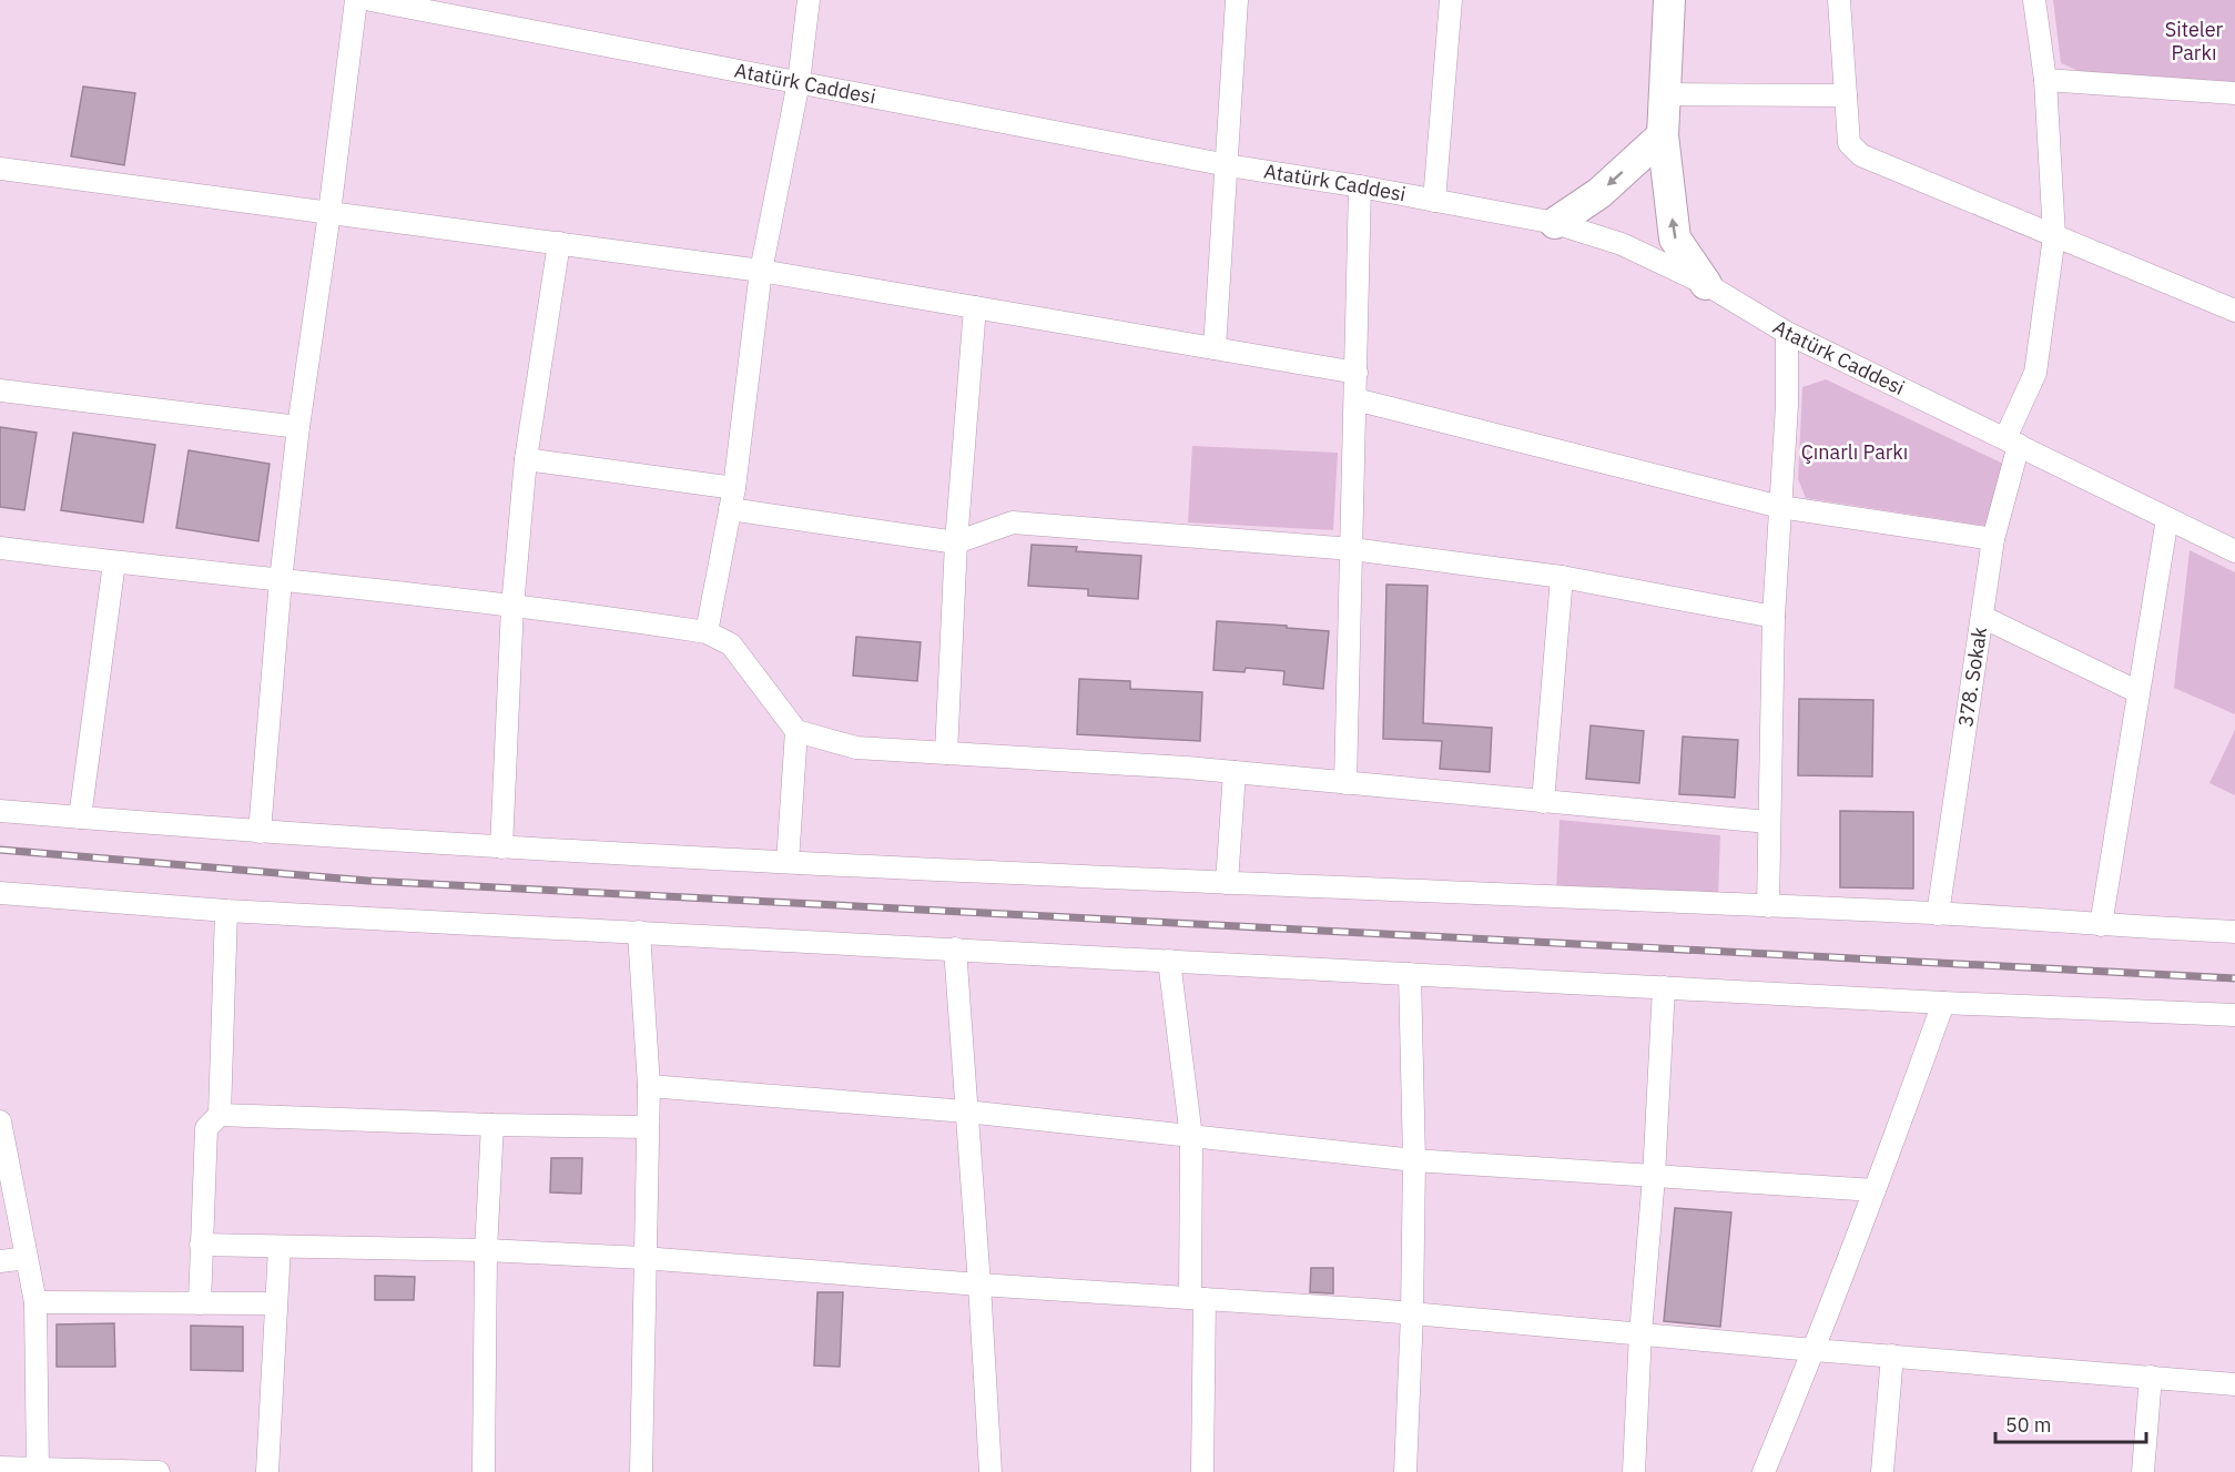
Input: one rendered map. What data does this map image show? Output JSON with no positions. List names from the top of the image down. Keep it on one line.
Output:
{"streets":{"street":["Atatürk Caddesi","378. Sokak"]},"crossings":[["Atatürk Caddesi","378. Sokak"]],"parks":["Siteler Parkı","Çınarlı Parkı"],"scale_bar":"50 m"}
